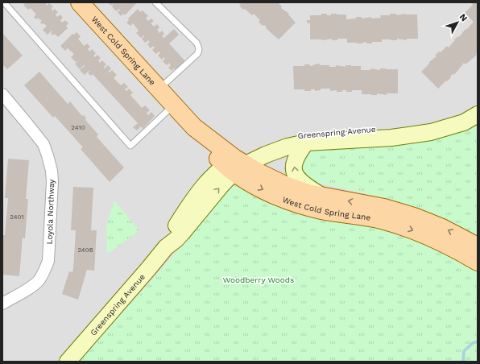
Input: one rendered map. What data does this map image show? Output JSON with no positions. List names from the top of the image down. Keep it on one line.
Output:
{"streets":{"main road":["West Cold Spring Lane","Greenspring Avenue"],"street":["Loyola Northway"]},"crossings":[["West Cold Spring Lane","Greenspring Avenue"]],"parks":["Woodberry Woods"],"house_numbers":["2410","2401","2406"],"north":"top right"}
